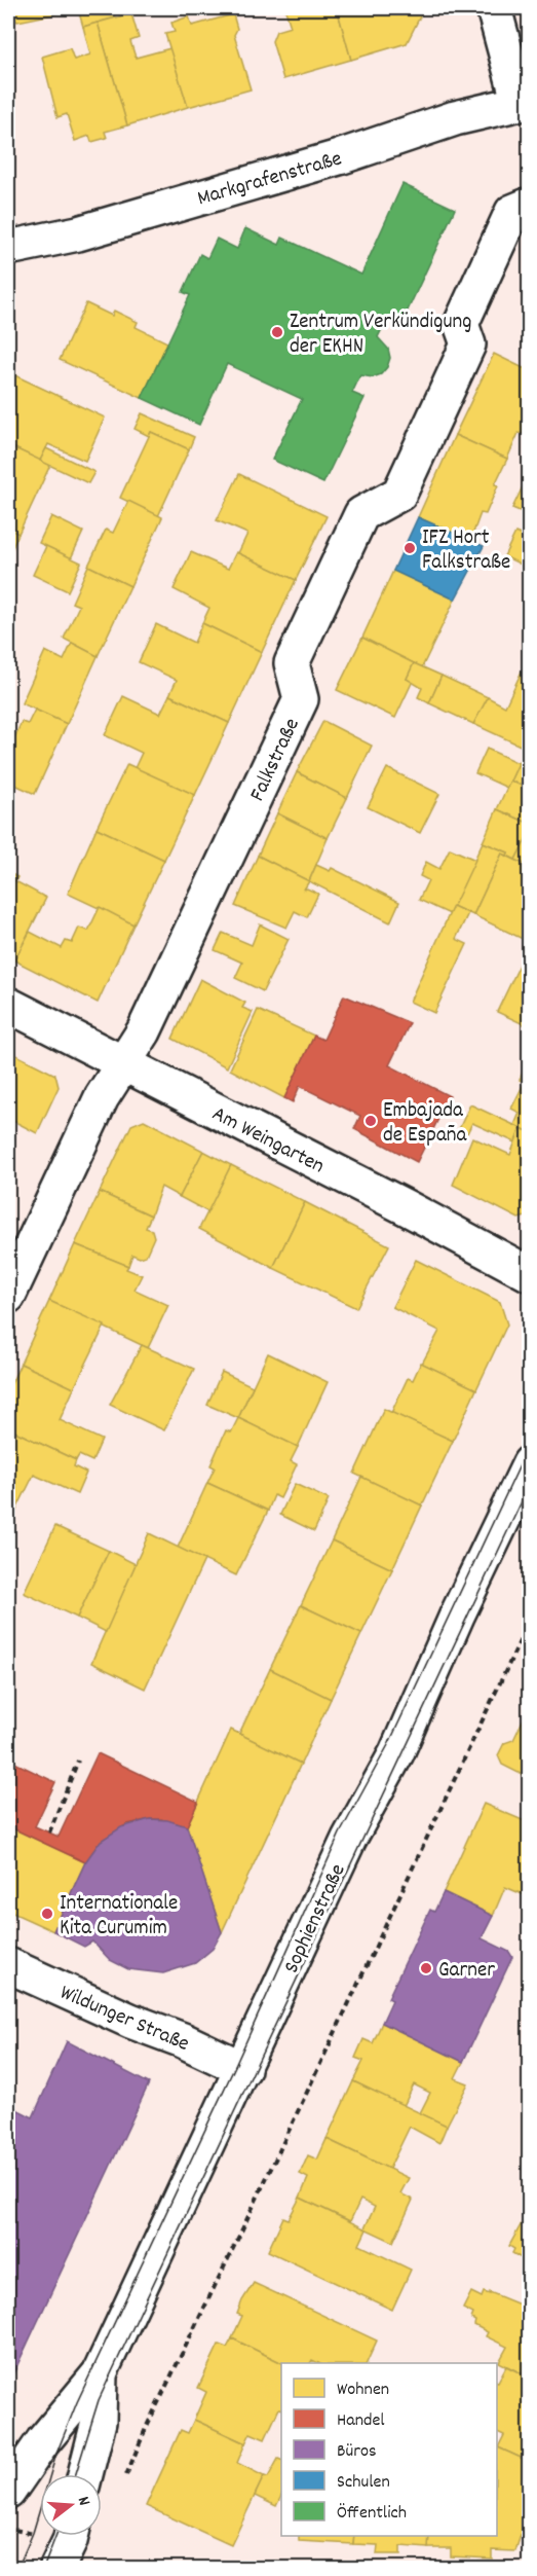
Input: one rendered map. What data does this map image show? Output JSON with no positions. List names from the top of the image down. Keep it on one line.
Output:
{"streets":{"street":["Markgrafenstraße","Falkstraße","Am Weingarten","Sophienstraße","Wildunger Straße"]},"crossings":[["Falkstraße","Am Weingarten"],["Sophienstraße","Wildunger Straße"]],"places":["Zentrum Verkündigung der EKHN","IFZ Hort Falkstraße","Embajada de España","Internationale Kita Curumim","Garner"],"legend":["Wohnen","Handel","Büros","Schulen","Öffentlich"],"north":"right"}
